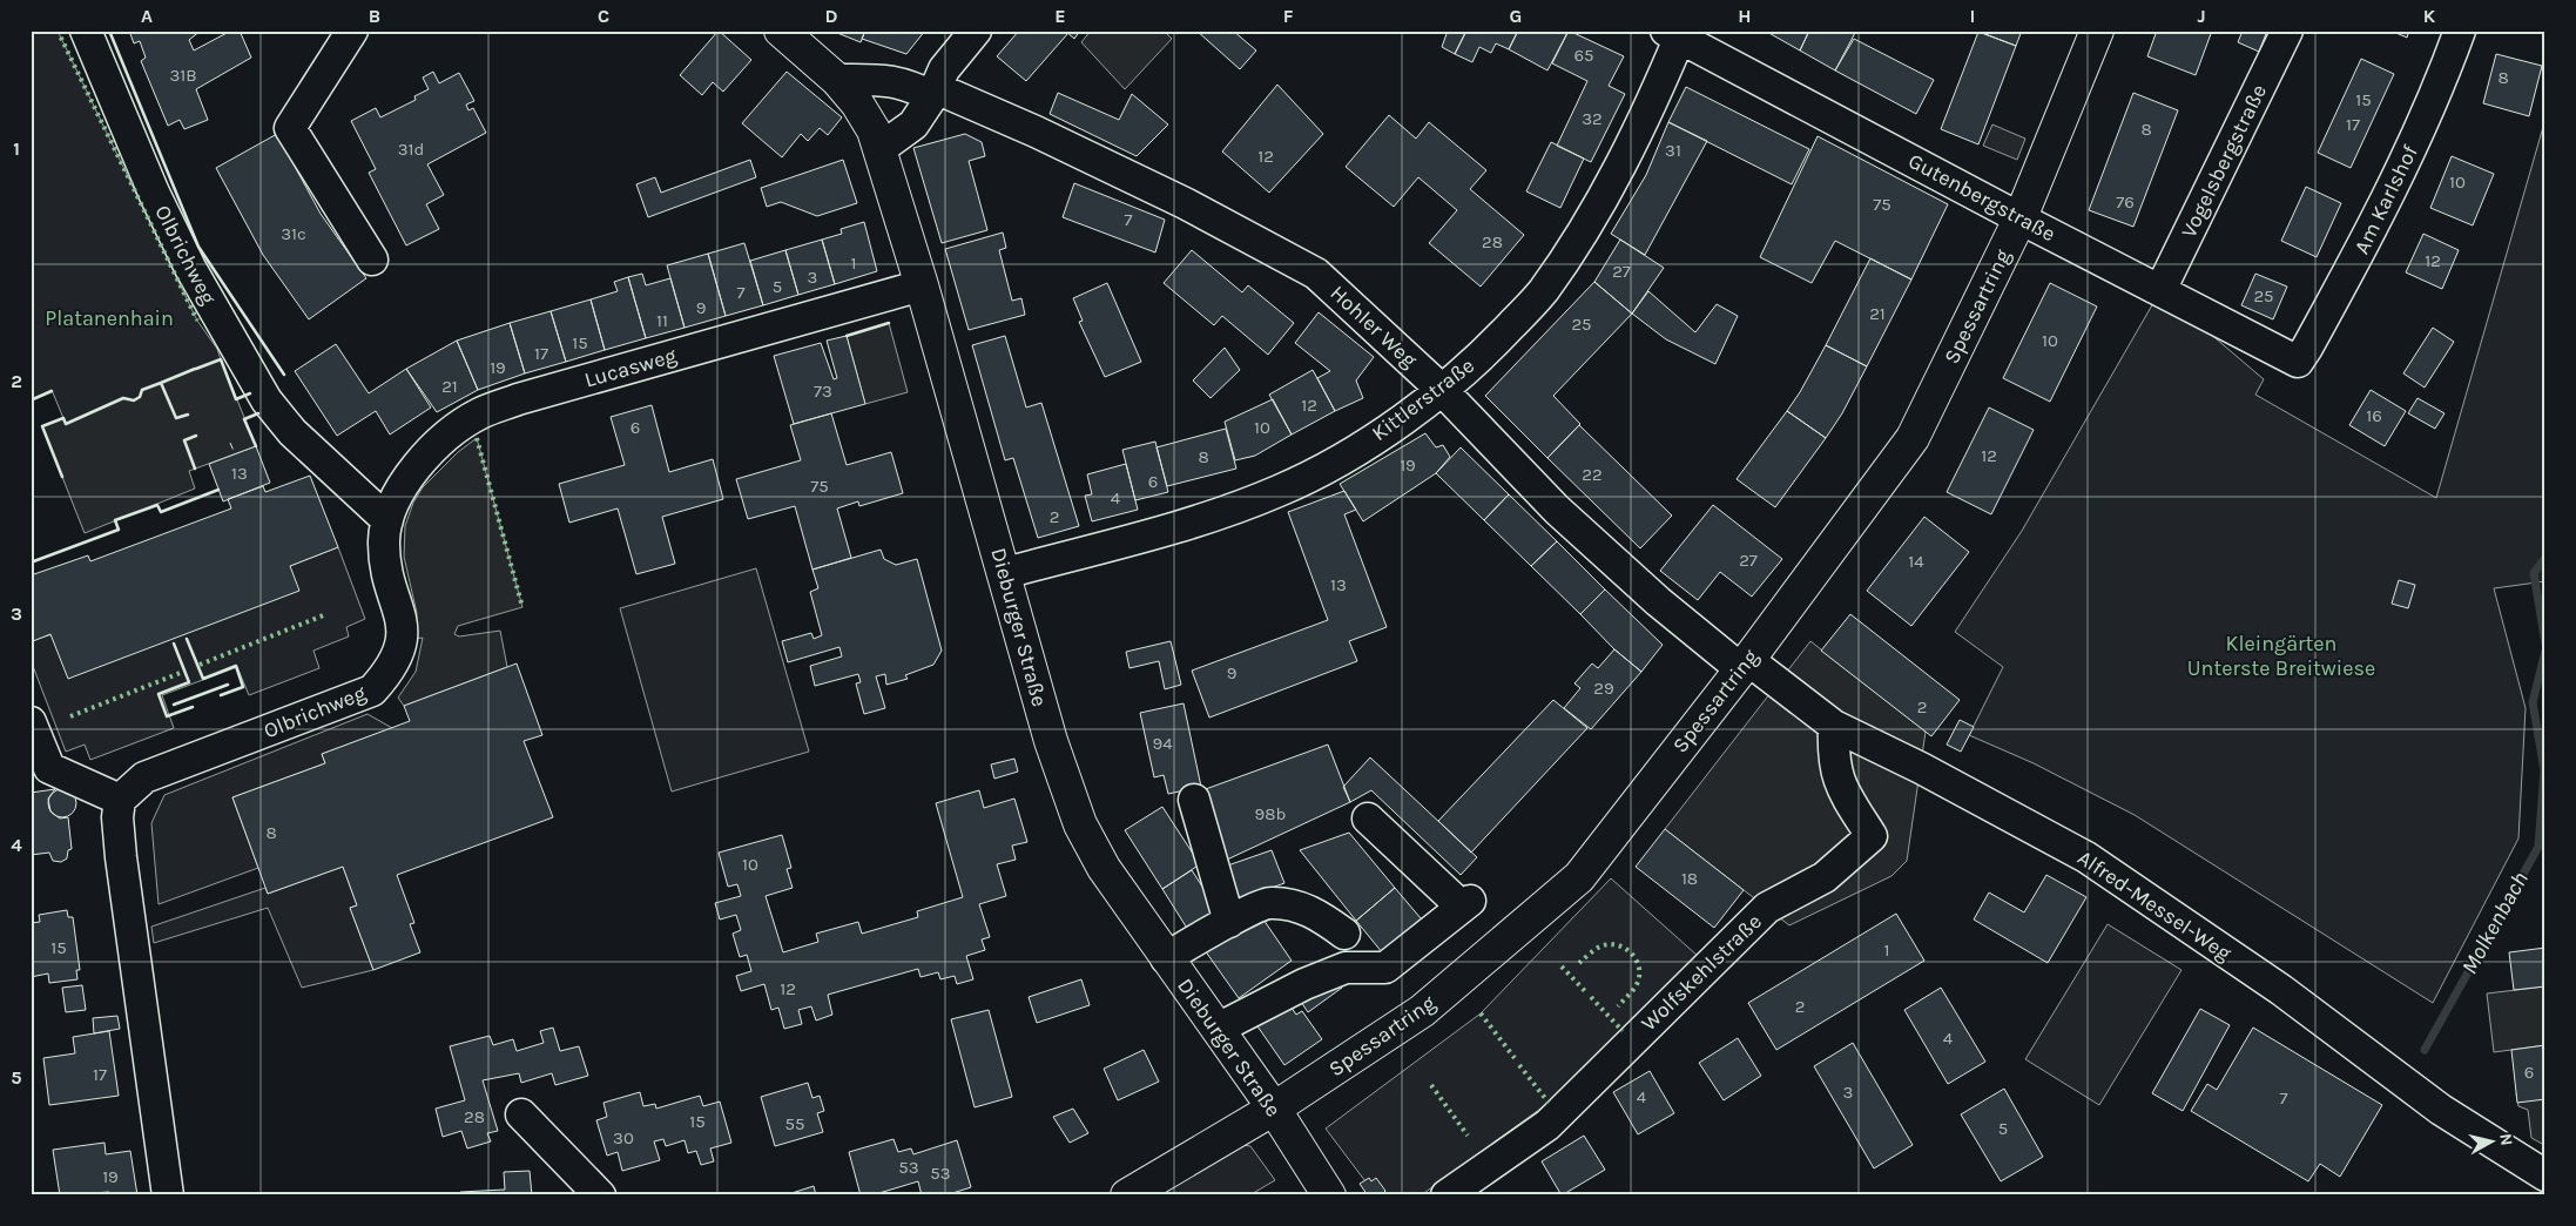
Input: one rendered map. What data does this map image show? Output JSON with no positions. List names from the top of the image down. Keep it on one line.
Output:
{"streets":{"main road":["Spessartring","Dieburger Straße"],"street":["Vogelsbergstraße","Gutenbergstraße","Am Karlshof","Olbrichweg","Hohler Weg","Lucasweg","Kittlerstraße","Alfred-Messel-Weg","Wolfskehlstraße"]},"crossings":[["Vogelsbergstraße","Gutenbergstraße"],["Gutenbergstraße","Am Karlshof"],["Gutenbergstraße","Spessartring"],["Gutenbergstraße","Kittlerstraße"],["Olbrichweg","Lucasweg"],["Spessartring","Hohler Weg"],["Spessartring","Dieburger Straße"],["Spessartring","Alfred-Messel-Weg"],["Hohler Weg","Kittlerstraße"],["Hohler Weg","Dieburger Straße"],["Hohler Weg","Alfred-Messel-Weg"],["Lucasweg","Dieburger Straße"],["Kittlerstraße","Dieburger Straße"],["Alfred-Messel-Weg","Wolfskehlstraße"]],"water":["Molkenbach"],"parks":["Platanenhain","Kleingärten Unterste Breitwiese"],"house_numbers":["65","31B","8","15","32","17","8","31d","31","12","10","76","75","7","31c","28","12","1","27","3","5","7","25","9","21","11","25","10","15","17","19","21","73","12","16","6","10","12","8","19","13","22","6","75","4","2","27","14","13","9","29","2","94","98b","8","10","18","15","1","12","2","4","6","17","3","4","7","28","15","55","5","30","53","53","19"],"north":"right","grid":{"columns":["A","B","C","D","E","F","G","H","I","J","K"],"rows":["1","2","3","4","5"]}}
